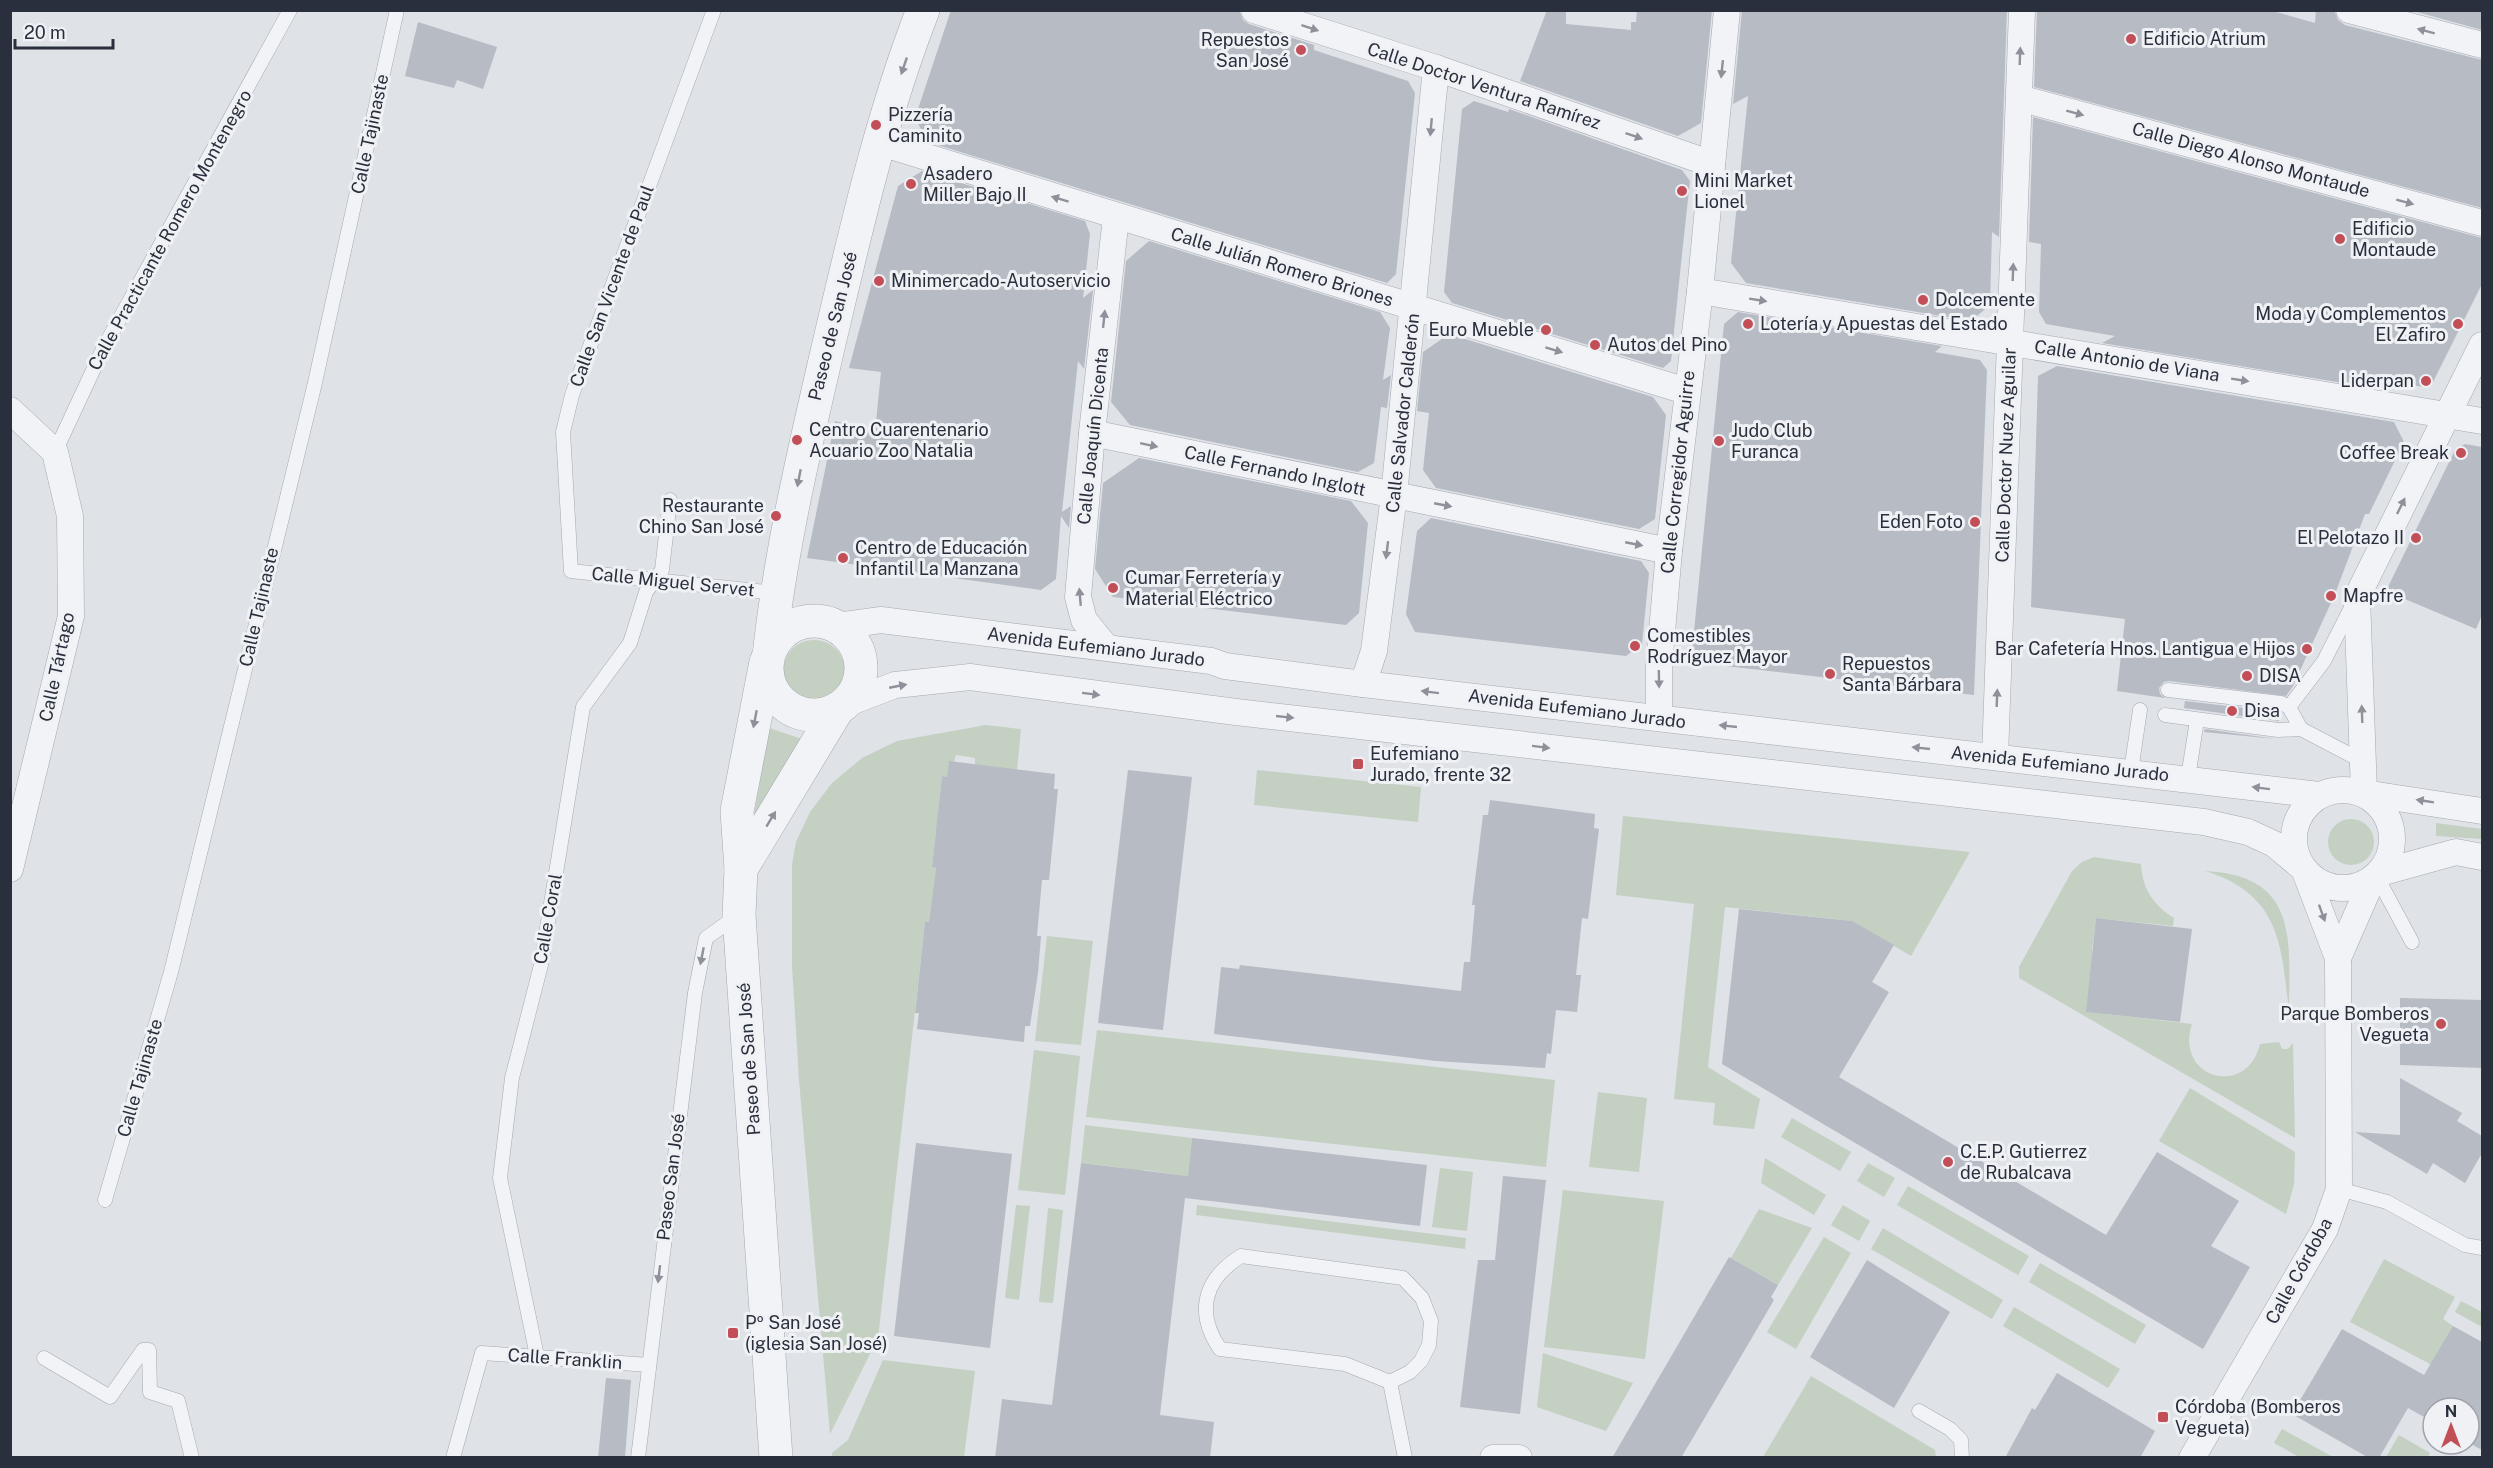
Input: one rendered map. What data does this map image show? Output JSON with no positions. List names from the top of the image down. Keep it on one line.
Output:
{"streets":{"street":["Calle Doctor Ventura Ramírez","Calle Diego Alonso Montaude","Calle Julián Romero Briones","Paseo de San José","Calle Antonio de Viana","Calle Salvador Calderón","Calle Joaquín Dicenta","Calle Doctor Nuez Aguilar","Calle Fernando Inglott","Calle Corregidor Aguirre","Avenida Eufemiano Jurado","Calle Tártago","Calle Córdoba"],"lane":["Calle Tajinaste","Calle Practicante Romero Montenegro","Calle San Vicente de Paul","Calle Miguel Servet","Calle Coral","Paseo San José","Calle Franklin"]},"crossings":[["Calle Doctor Ventura Ramírez","Calle Salvador Calderón"],["Calle Doctor Ventura Ramírez","Calle Corregidor Aguirre"],["Calle Diego Alonso Montaude","Calle Doctor Nuez Aguilar"],["Calle Practicante Romero Montenegro","Calle Tártago"],["Calle Julián Romero Briones","Paseo de San José"],["Calle Julián Romero Briones","Calle Salvador Calderón"],["Calle Julián Romero Briones","Calle Joaquín Dicenta"],["Calle Julián Romero Briones","Calle Corregidor Aguirre"],["Calle San Vicente de Paul","Calle Miguel Servet"],["Paseo de San José","Calle Miguel Servet"],["Paseo de San José","Avenida Eufemiano Jurado"],["Paseo de San José","Paseo San José"],["Calle Antonio de Viana","Calle Doctor Nuez Aguilar"],["Calle Antonio de Viana","Calle Corregidor Aguirre"],["Calle Salvador Calderón","Calle Fernando Inglott"],["Calle Salvador Calderón","Avenida Eufemiano Jurado"],["Calle Joaquín Dicenta","Calle Fernando Inglott"],["Calle Joaquín Dicenta","Avenida Eufemiano Jurado"],["Calle Doctor Nuez Aguilar","Avenida Eufemiano Jurado"],["Calle Fernando Inglott","Calle Corregidor Aguirre"],["Calle Corregidor Aguirre","Avenida Eufemiano Jurado"],["Calle Miguel Servet","Calle Coral"],["Avenida Eufemiano Jurado","Calle Córdoba"],["Calle Coral","Calle Franklin"],["Paseo San José","Calle Franklin"]],"one_way":["Calle Doctor Ventura Ramírez","Calle Diego Alonso Montaude","Paseo de San José","Calle Antonio de Viana","Calle Salvador Calderón","Calle Joaquín Dicenta","Calle Doctor Nuez Aguilar","Calle Corregidor Aguirre","Paseo San José"],"places":{"other":["Edificio Atrium","Repuestos San José","Pizzería Caminito","Asadero Miller Bajo II","Mini Market Lionel","Edificio Montaude","Minimercado-Autoservicio","Dolcemente","Lotería y Apuestas del Estado","Moda y Complementos El Zafiro","Euro Mueble","Autos del Pino","Liderpan","Centro Cuarentenario Acuario Zoo Natalia","Judo Club Furanca","Coffee Break","Restaurante Chino San José","Eden Foto","El Pelotazo II","Centro de Educación Infantil La Manzana","Cumar Ferretería y Material Eléctrico","Mapfre","Comestibles Rodríguez Mayor","Bar Cafetería Hnos. Lantigua e Hijos","Repuestos Santa Bárbara","DISA","Disa","Parque Bomberos Vegueta","C.E.P. Gutierrez de Rubalcava"],"transit":["Eufemiano Jurado, frente 32","Pº San José (iglesia San José)","Córdoba (Bomberos Vegueta)"]},"scale_bar":"20 m","north":"top"}
